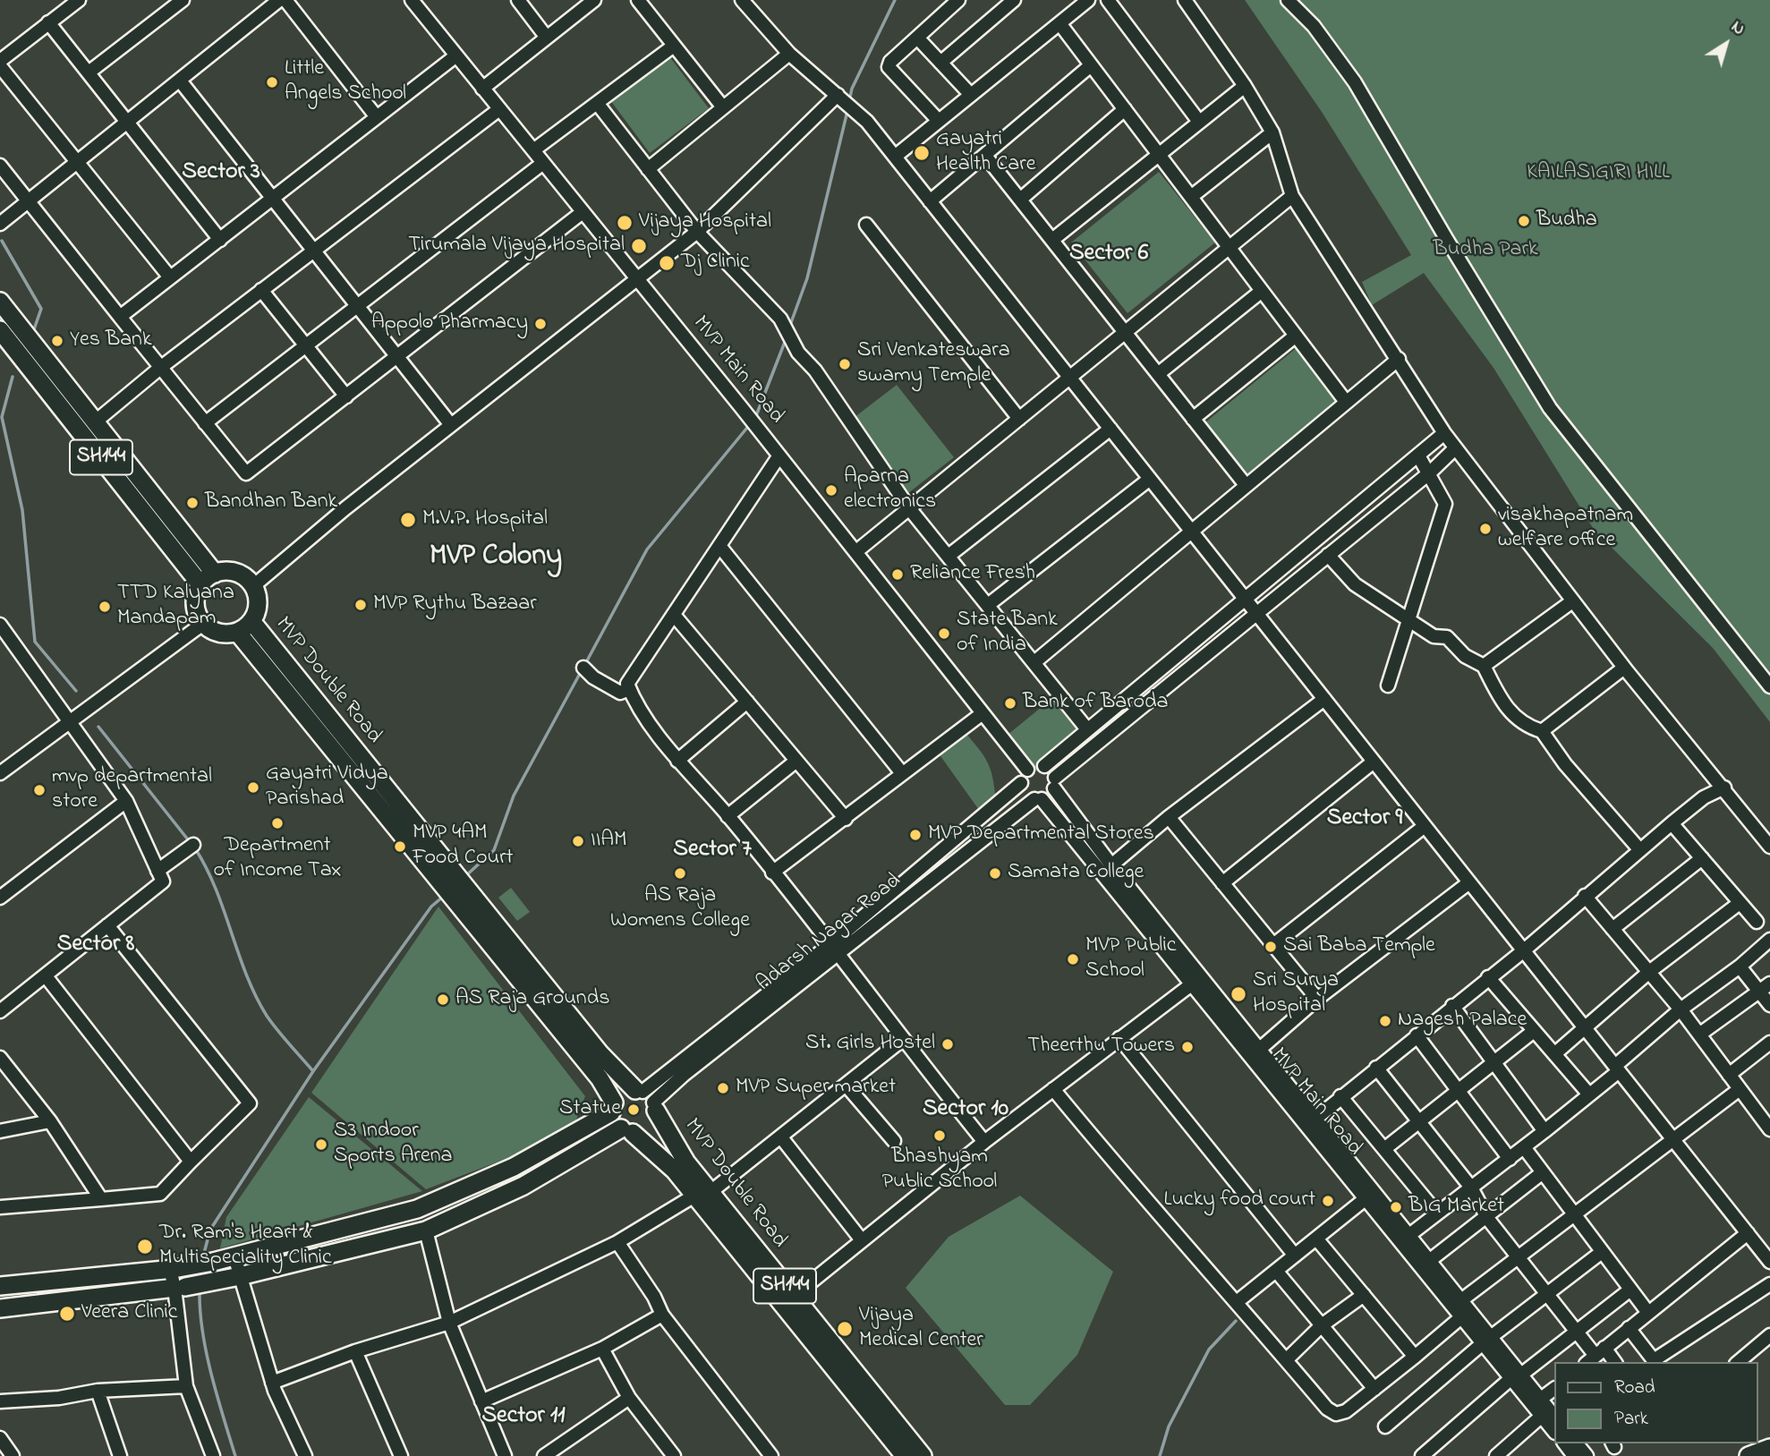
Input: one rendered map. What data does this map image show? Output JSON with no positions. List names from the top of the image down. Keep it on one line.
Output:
{"streets":{"main road":["SH144","MVP Double Road"],"street":["MVP Main Road","Adarsh Nagar Road"]},"crossings":[["MVP Main Road","Adarsh Nagar Road"],["SH144","MVP Double Road"],["MVP Double Road","Adarsh Nagar Road"]],"districts":["Sector 3","Sector 6","MVP Colony","Sector 9","Sector 7","Sector 8","Sector 10","Sector 11"],"parks":["KAILASIGIRI HILL","Budha Park"],"places":["Little Angels School","Gayatri Health Care","Budha","Vijaya Hospital","Tirumala Vijaya Hospital","Dj Clinic","Appolo Pharmacy","Yes Bank","Sri Venkateswara swamy Temple","Aparna electronics","Bandhan Bank","M.V.P. Hospital","visakhapatnam welfare office","Reliance Fresh","MVP Rythu Bazaar","TTD Kalyana Mandapam","State Bank of India","Bank of Baroda","Gayatri Vidya Parishad","mvp departmental store","Department of Income Tax","MVP Departmental Stores","IIAM","MVP 4AM Food Court","AS Raja Womens College","Samata College","Sai Baba Temple","MVP Public School","Sri Surya Hospital","AS Raja Grounds","Nagesh Palace","St. Girls Hostel","Theerthu Towers","MVP Super market","Statue","Bhashyam Public School","S3 Indoor Sports Arena","Lucky food court","BIG Market","Dr. Ram's Heart & Multispeciality Clinic","Veera Clinic","Vijaya Medical Center"],"legend":["Road","Park"],"north":"top right"}
